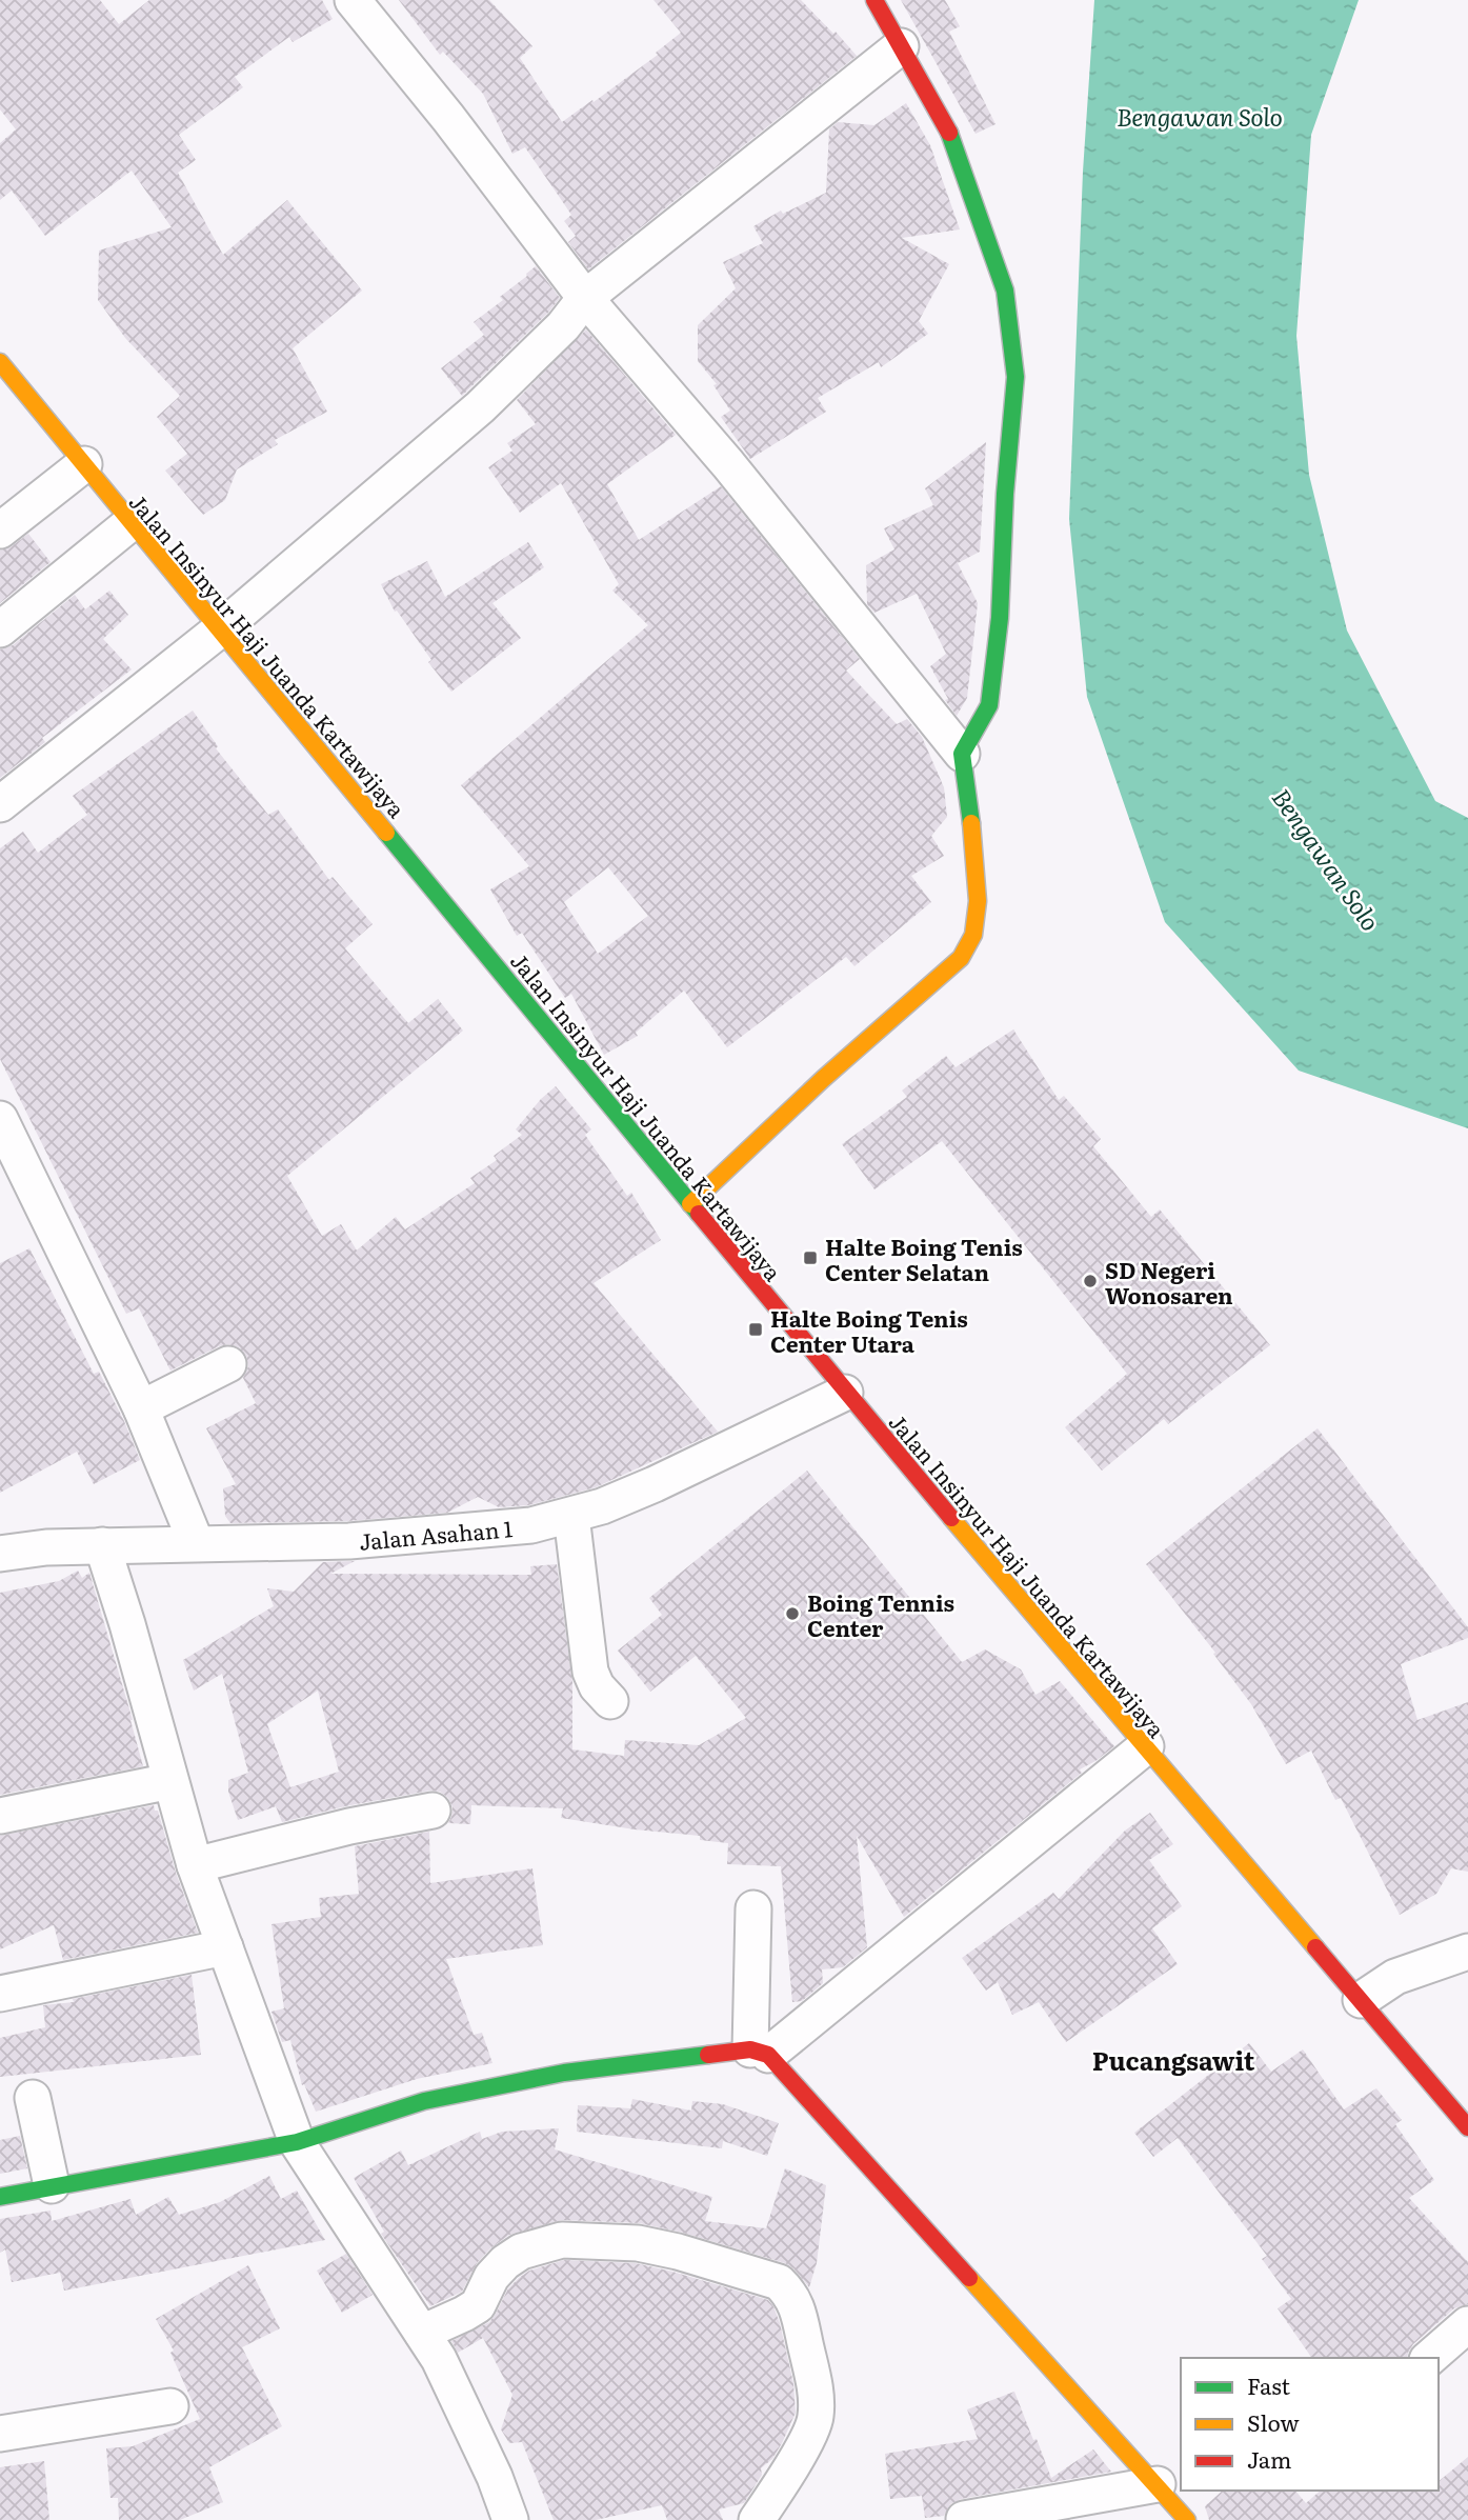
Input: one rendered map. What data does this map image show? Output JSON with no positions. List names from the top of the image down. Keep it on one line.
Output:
{"streets":{"street":["Jalan Insinyur Haji Juanda Kartawijaya","Jalan Asahan 1"]},"crossings":[["Jalan Insinyur Haji Juanda Kartawijaya","Jalan Asahan 1"]],"districts":["Pucangsawit"],"water":["Bengawan Solo"],"places":{"transit":["Halte Boing Tenis Center Selatan","Halte Boing Tenis Center Utara"],"other":["SD Negeri Wonosaren","Boing Tennis Center"]},"legend":["Fast","Slow","Jam"]}
